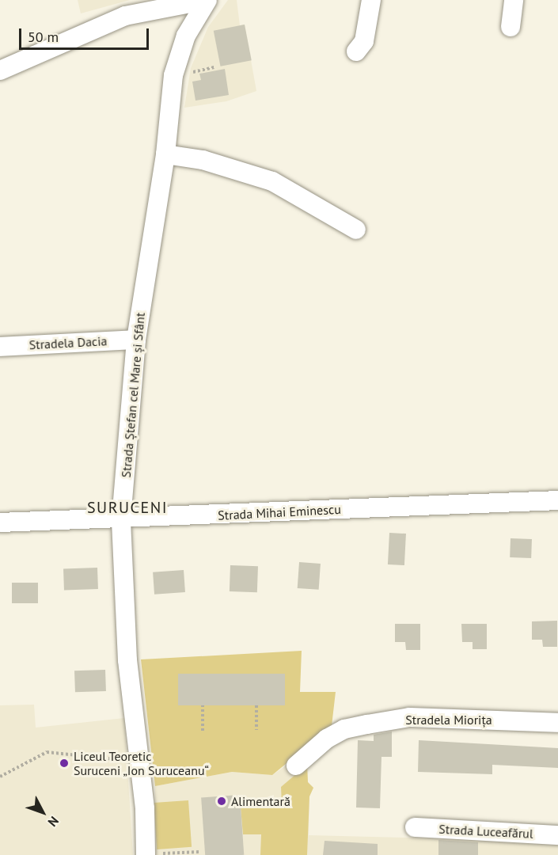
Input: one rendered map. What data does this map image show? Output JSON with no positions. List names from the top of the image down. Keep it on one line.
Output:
{"streets":{"street":["Stradela Dacia","Strada Ștefan cel Mare și Sfânt","Strada Mihai Eminescu","Stradela Miorița","Strada Luceafărul"]},"crossings":[["Stradela Dacia","Strada Ștefan cel Mare și Sfânt"],["Strada Ștefan cel Mare și Sfânt","Strada Mihai Eminescu"]],"districts":["SURUCENI"],"places":["Liceul Teoretic Suruceni „Ion Suruceanu“","Alimentară"],"scale_bar":"50 m","north":"bottom right"}
